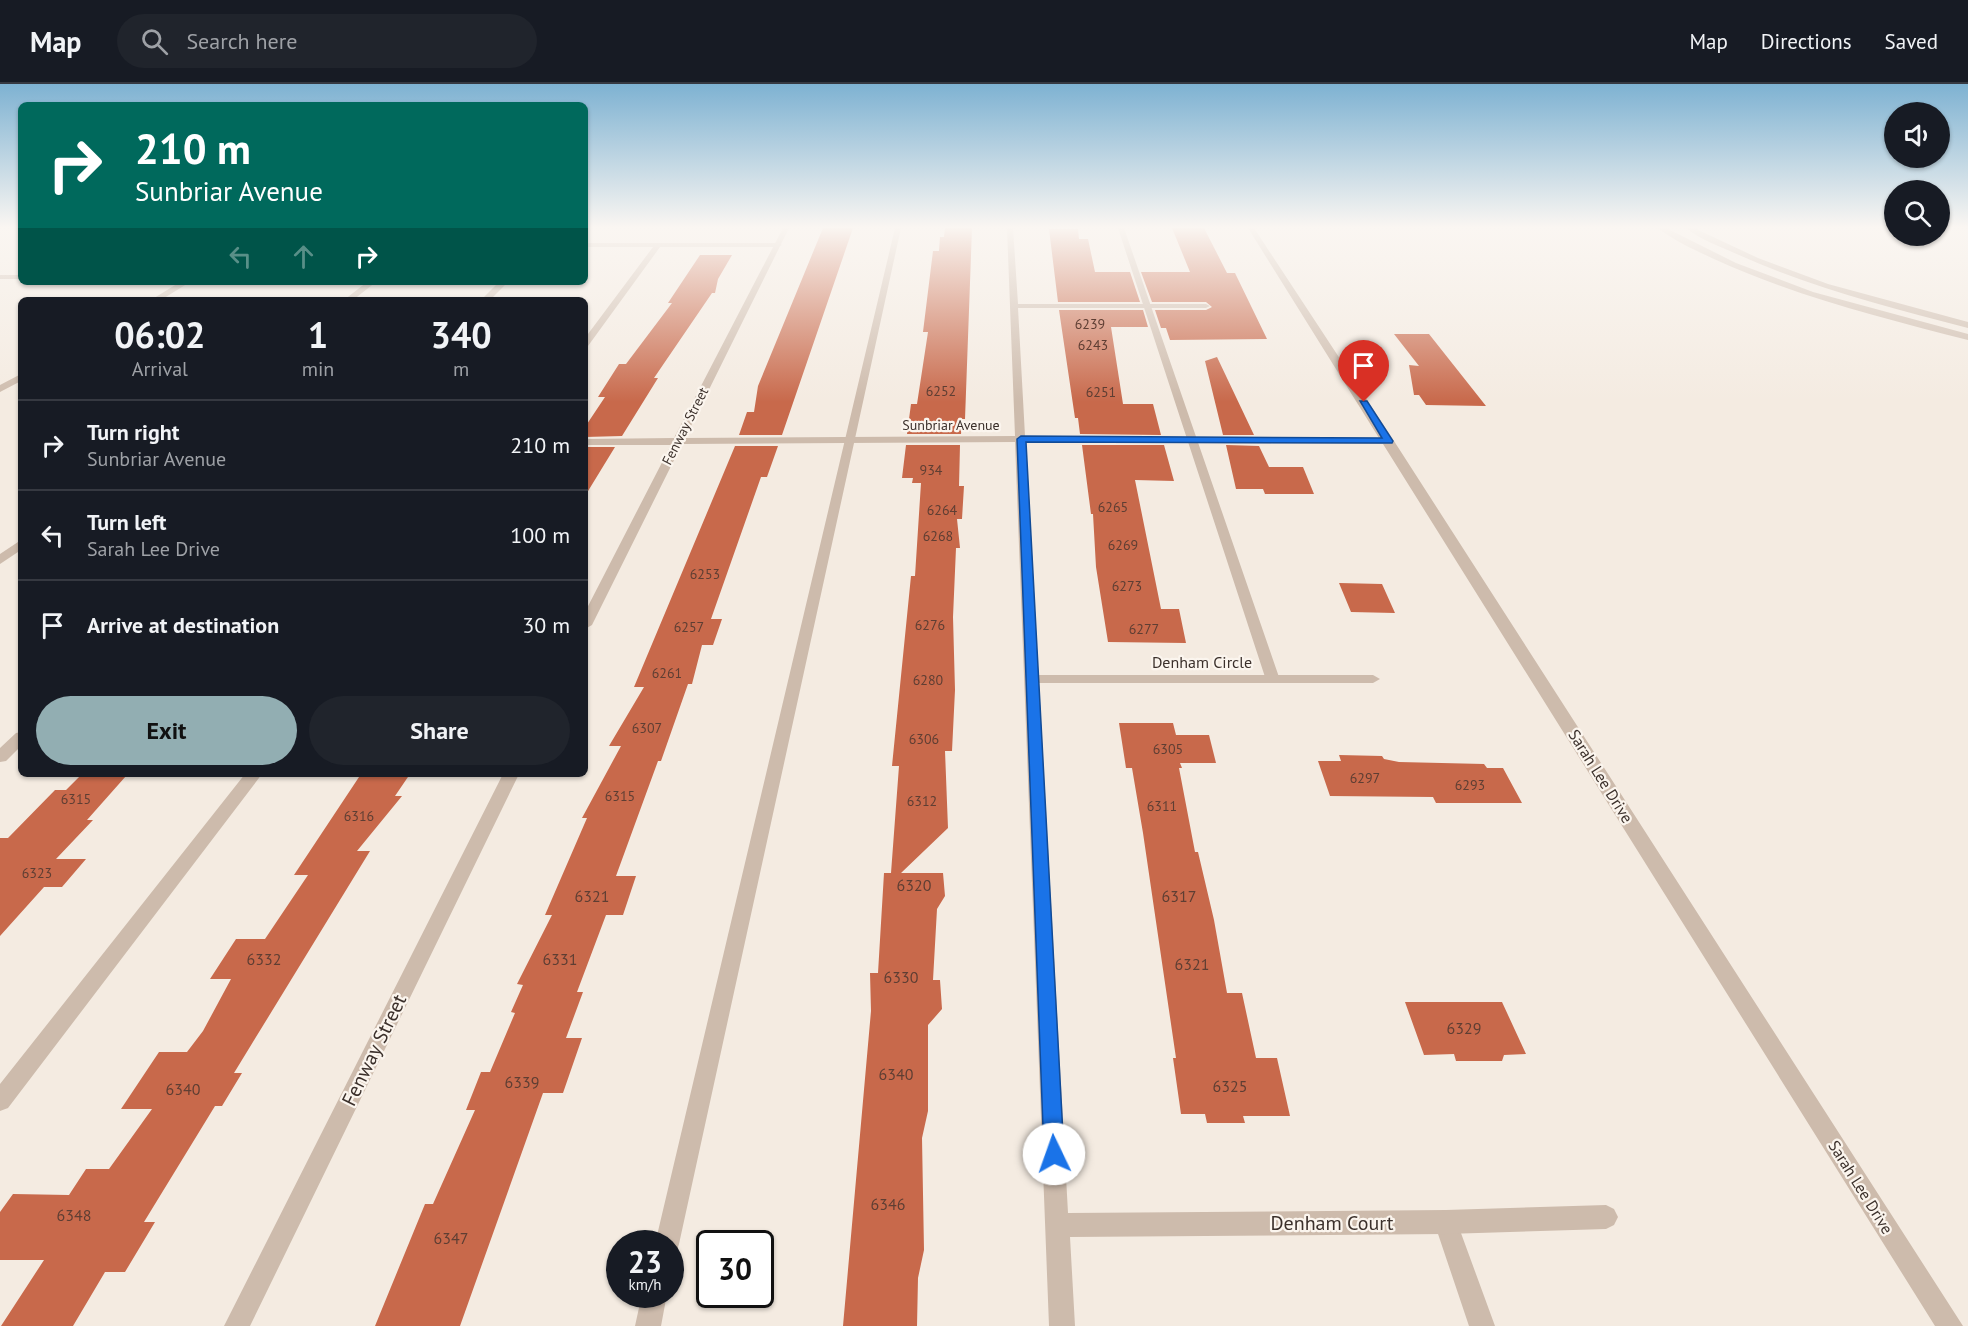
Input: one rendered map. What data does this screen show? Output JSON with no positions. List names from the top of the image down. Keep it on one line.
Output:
{"streets":{"street":["Sunbriar Avenue","Fenway Street","Denham Circle","Sarah Lee Drive","Denham Court"]},"crossings":[["Sunbriar Avenue","Fenway Street"],["Sunbriar Avenue","Sarah Lee Drive"]],"house_numbers":["6239","6243","6252","6251","934","6265","6264","6268","6269","6253","6273","6276","6257","6277","6261","6280","6307","6306","6305","6297","6293","6315","6315","6312","6311","6316","6323","6320","6321","6317","6332","6331","6321","6330","6329","6340","6339","6325","6340","6346","6348","6347"],"page":{"header":"Map","search":"Search here","nav":["Map","Directions","Saved"],"turn":["210 m","Sunbriar Avenue"],"eta":["06:02","Arrival","1","min","340","m"],"list":[{"name":"Turn right","note":"Sunbriar Avenue","value":"210 m"},{"name":"Turn left","note":"Sarah Lee Drive","value":"100 m"},{"name":"Arrive at destination","value":"30 m"}],"buttons":["Exit","Share"],"speed":"23 km/h","limit":"30"}}
